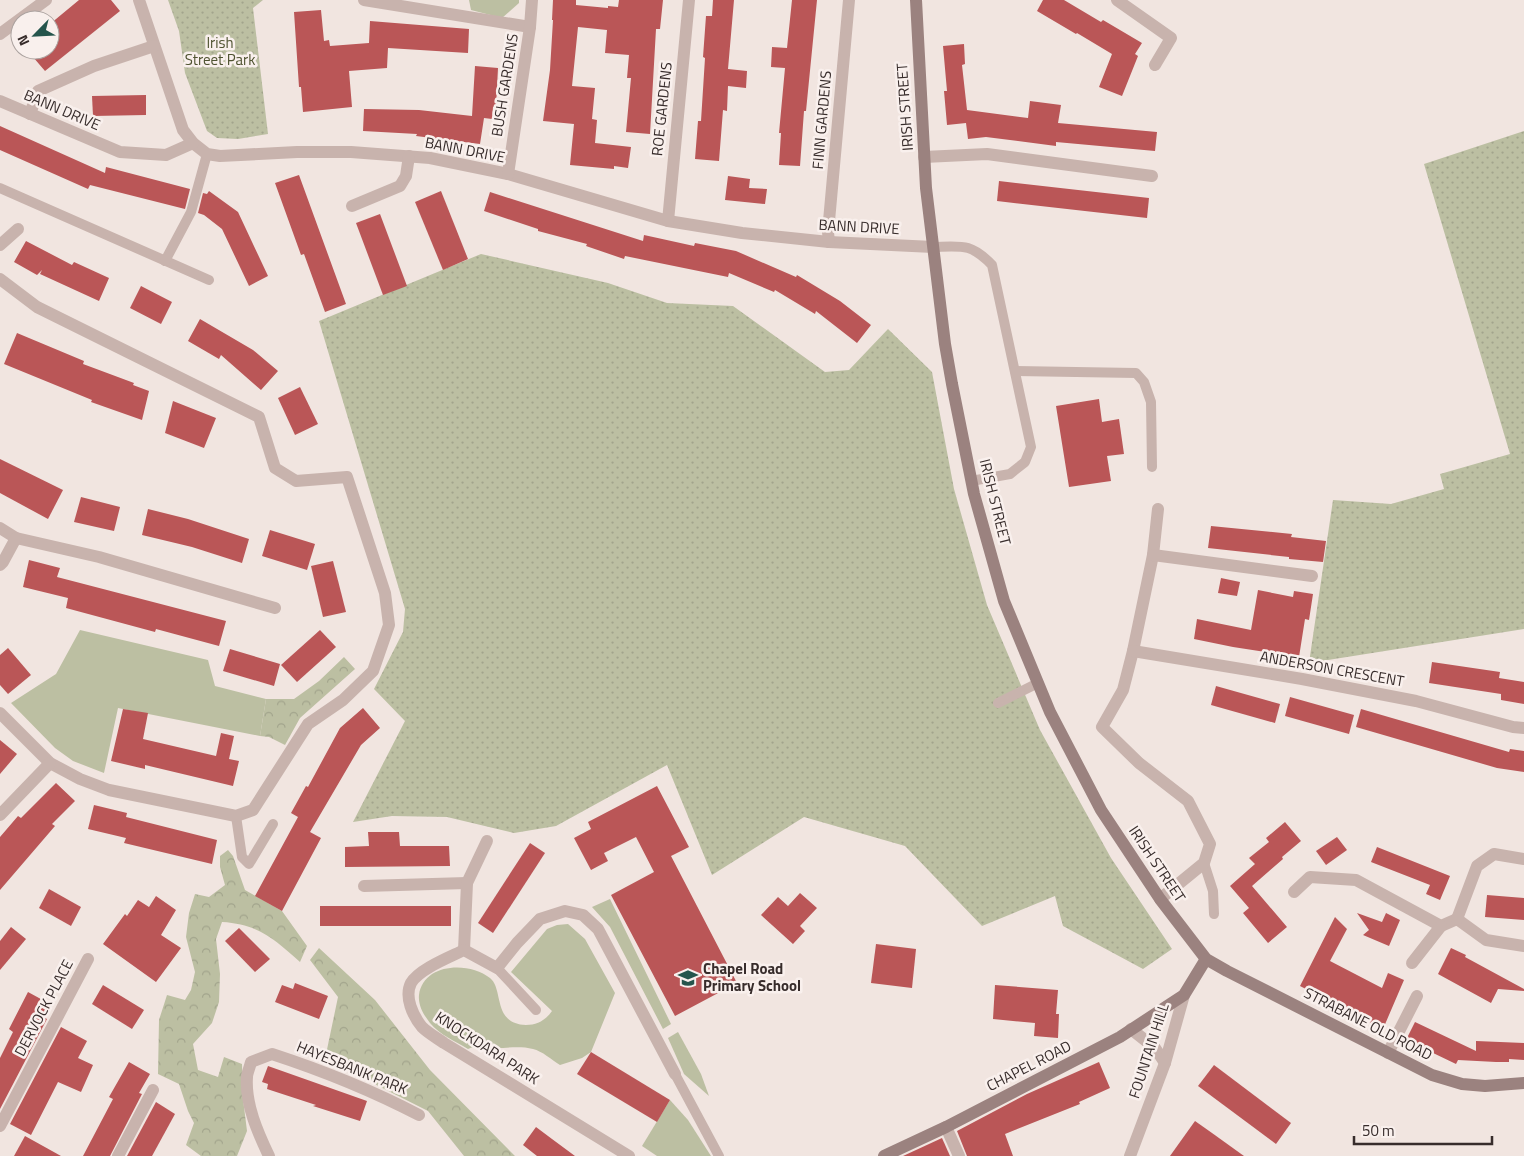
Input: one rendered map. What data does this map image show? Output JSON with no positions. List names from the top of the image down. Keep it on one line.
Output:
{"streets":{"main road":["IRISH STREET","STRABANE OLD ROAD","FOUNTAIN HILL","CHAPEL ROAD"],"street":["BUSH GARDENS","ROE GARDENS","BANN DRIVE","FINN GARDENS","ANDERSON CRESCENT","DERVOCK PLACE","KNOCKDARA PARK","HAYESBANK PARK"]},"crossings":[["BUSH GARDENS","BANN DRIVE"],["IRISH STREET","BANN DRIVE"],["IRISH STREET","STRABANE OLD ROAD"],["IRISH STREET","FOUNTAIN HILL"],["ROE GARDENS","BANN DRIVE"],["BANN DRIVE","FINN GARDENS"],["STRABANE OLD ROAD","FOUNTAIN HILL"],["FOUNTAIN HILL","CHAPEL ROAD"]],"parks":["Irish Street Park"],"places":{"school or university":["Chapel Road Primary School"]},"scale_bar":"50 m","north":"bottom left"}
